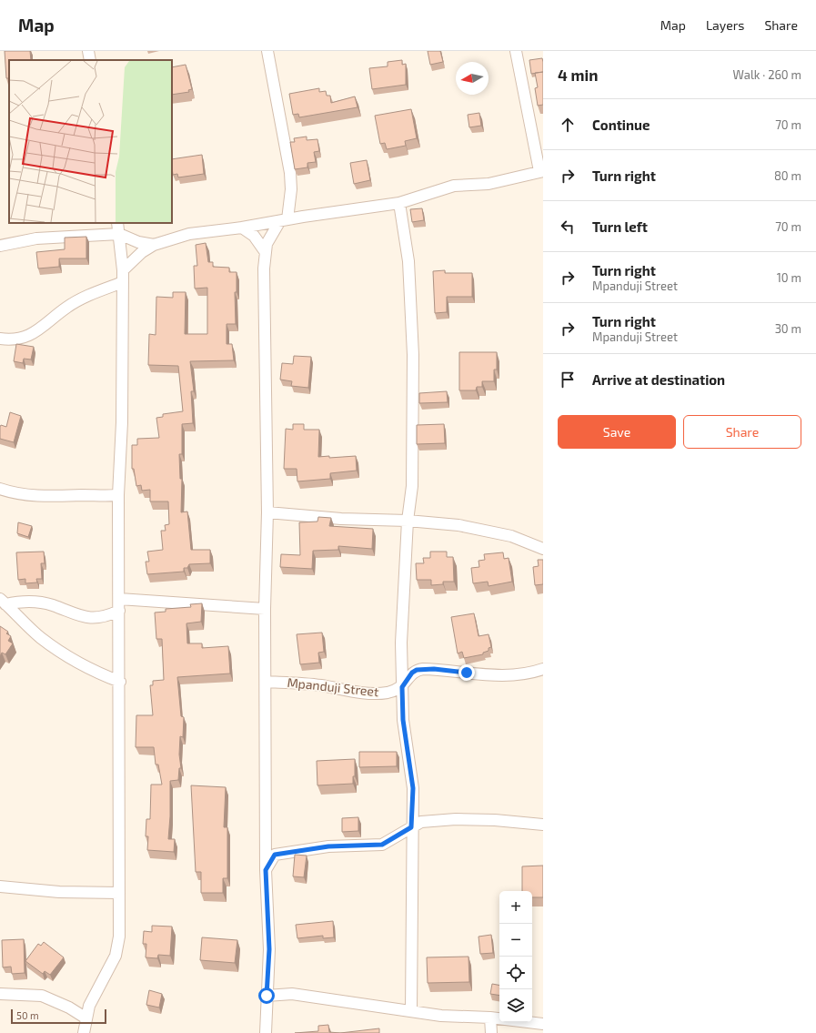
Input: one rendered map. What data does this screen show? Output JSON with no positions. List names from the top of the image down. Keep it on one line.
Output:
{"streets":{"street":["Mpanduji Street"]},"scale_bar":"50 m","north":"left","page":{"header":"Map","nav":["Map","Layers","Share"],"heading":["4 min","Walk · 260 m"],"list":[["Continue","70 m"],["Turn right","80 m"],["Turn left","70 m"],["Turn right","Mpanduji Street","10 m"],["Turn right","Mpanduji Street","30 m"],"Arrive at destination"],"buttons":["Save","Share"],"map_buttons":["+","−"],"scale":"50 m"}}
